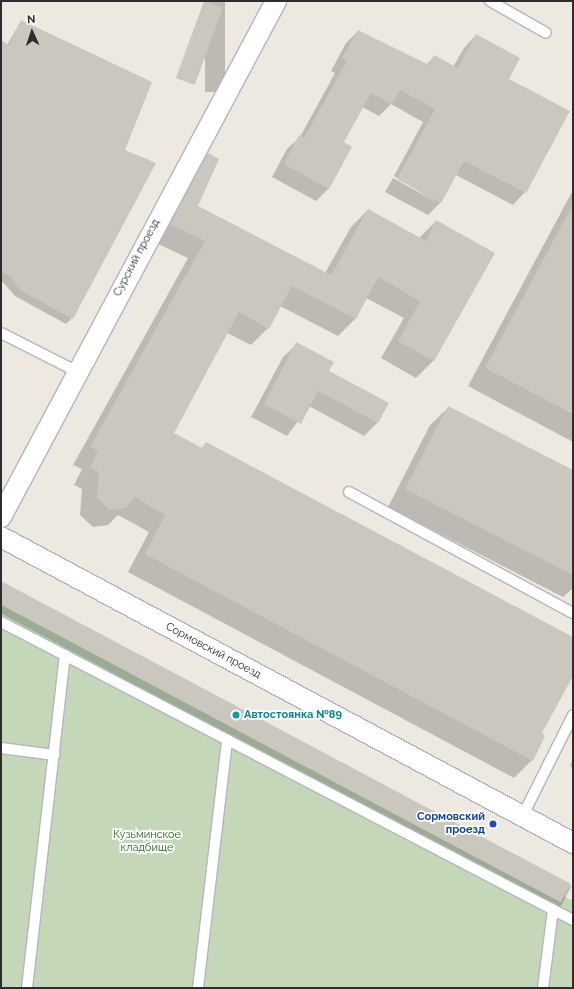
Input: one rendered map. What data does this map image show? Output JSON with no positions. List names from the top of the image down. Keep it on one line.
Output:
{"streets":{"street":["Сурский проезд","Сормовский проезд"]},"parks":["Кузьминское кладбище"],"places":["Автостоянка №89","Сормовский проезд"],"north":"top"}
